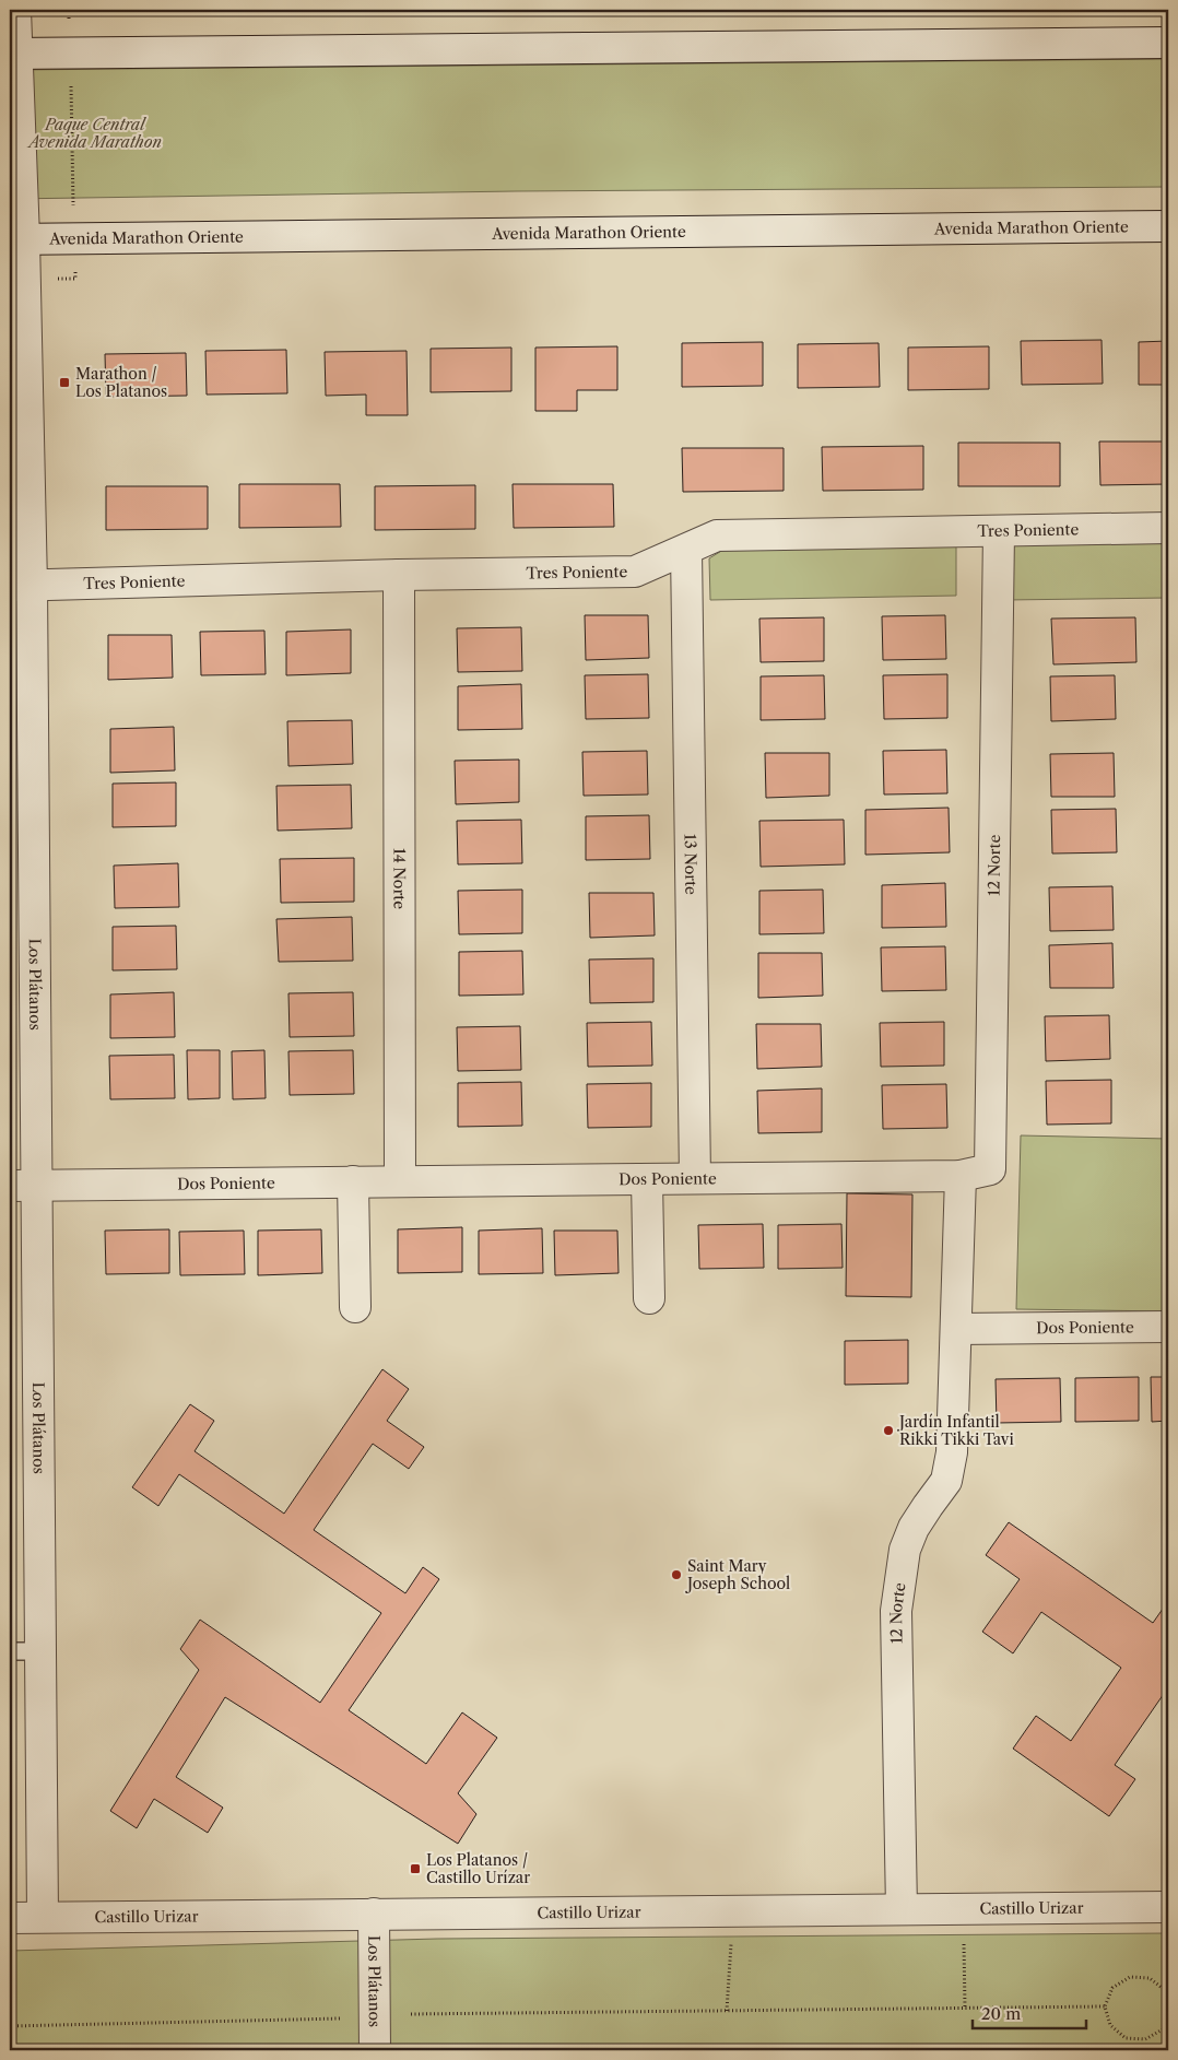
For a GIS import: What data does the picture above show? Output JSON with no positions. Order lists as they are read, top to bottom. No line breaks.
{"streets":{"street":["Avenida Marathon Oriente","Tres Poniente","13 Norte","12 Norte","14 Norte","Los Plátanos","Dos Poniente","Castillo Urizar"]},"crossings":[["Avenida Marathon Oriente","Los Plátanos"],["Tres Poniente","13 Norte"],["Tres Poniente","12 Norte"],["Tres Poniente","14 Norte"],["Tres Poniente","Los Plátanos"],["13 Norte","Dos Poniente"],["12 Norte","Dos Poniente"],["12 Norte","Castillo Urizar"],["14 Norte","Dos Poniente"],["Los Plátanos","Dos Poniente"],["Los Plátanos","Castillo Urizar"]],"parks":["Paque Central Avenida Marathon"],"places":{"transit":["Marathon / Los Platanos","Los Platanos / Castillo Urízar"],"other":["Jardín Infantil Rikki Tikki Tavi","Saint Mary Joseph School"]},"scale_bar":"20 m"}
